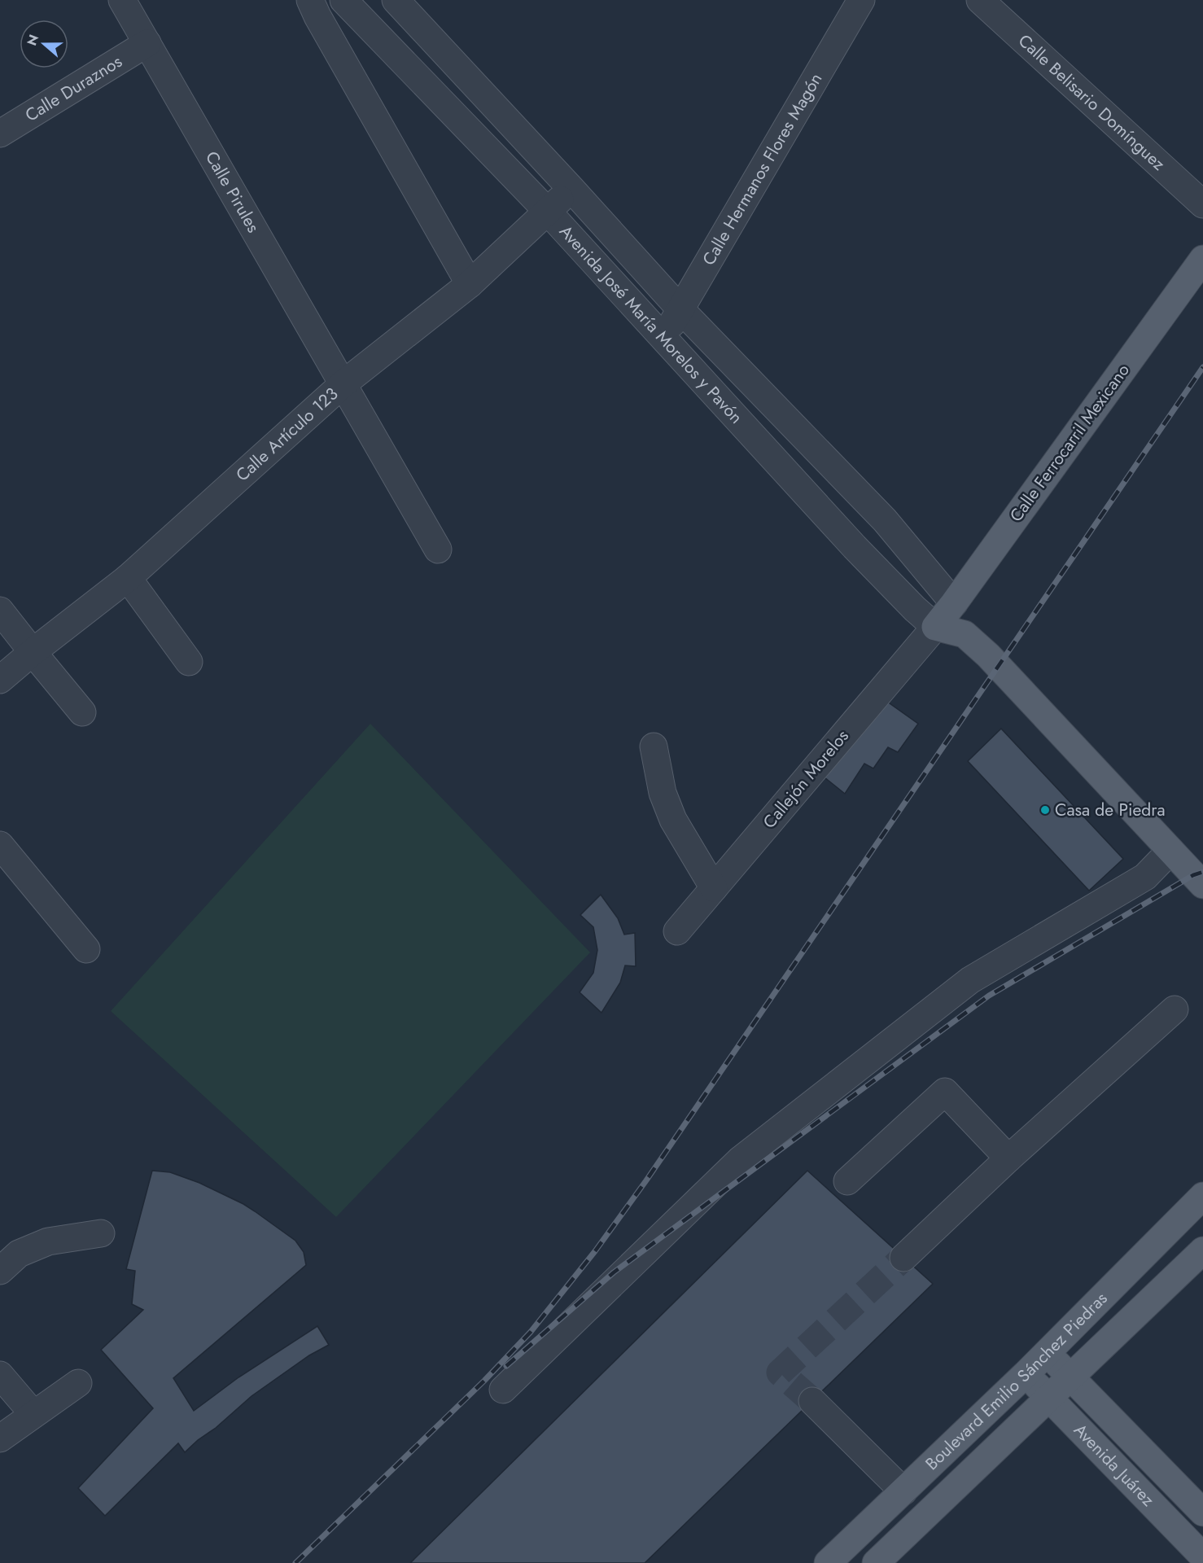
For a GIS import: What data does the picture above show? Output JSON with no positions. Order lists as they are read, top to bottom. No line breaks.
{"streets":{"main road":["Avenida José María Morelos y Pavón","Calle Ferrocarril Mexicano","Boulevard Emilio Sánchez Piedras","Avenida Juárez"],"street":["Calle Duraznos","Calle Belisario Domínguez","Calle Hermanos Flores Magón","Calle Pirules","Calle Artículo 123","Callejón Morelos"]},"crossings":[["Calle Duraznos","Calle Pirules"],["Calle Hermanos Flores Magón","Avenida José María Morelos y Pavón"],["Calle Pirules","Calle Artículo 123"],["Avenida José María Morelos y Pavón","Calle Artículo 123"],["Avenida José María Morelos y Pavón","Calle Ferrocarril Mexicano"],["Avenida José María Morelos y Pavón","Callejón Morelos"],["Calle Ferrocarril Mexicano","Callejón Morelos"],["Boulevard Emilio Sánchez Piedras","Avenida Juárez"]],"places":["Casa de Piedra"],"north":"left"}
